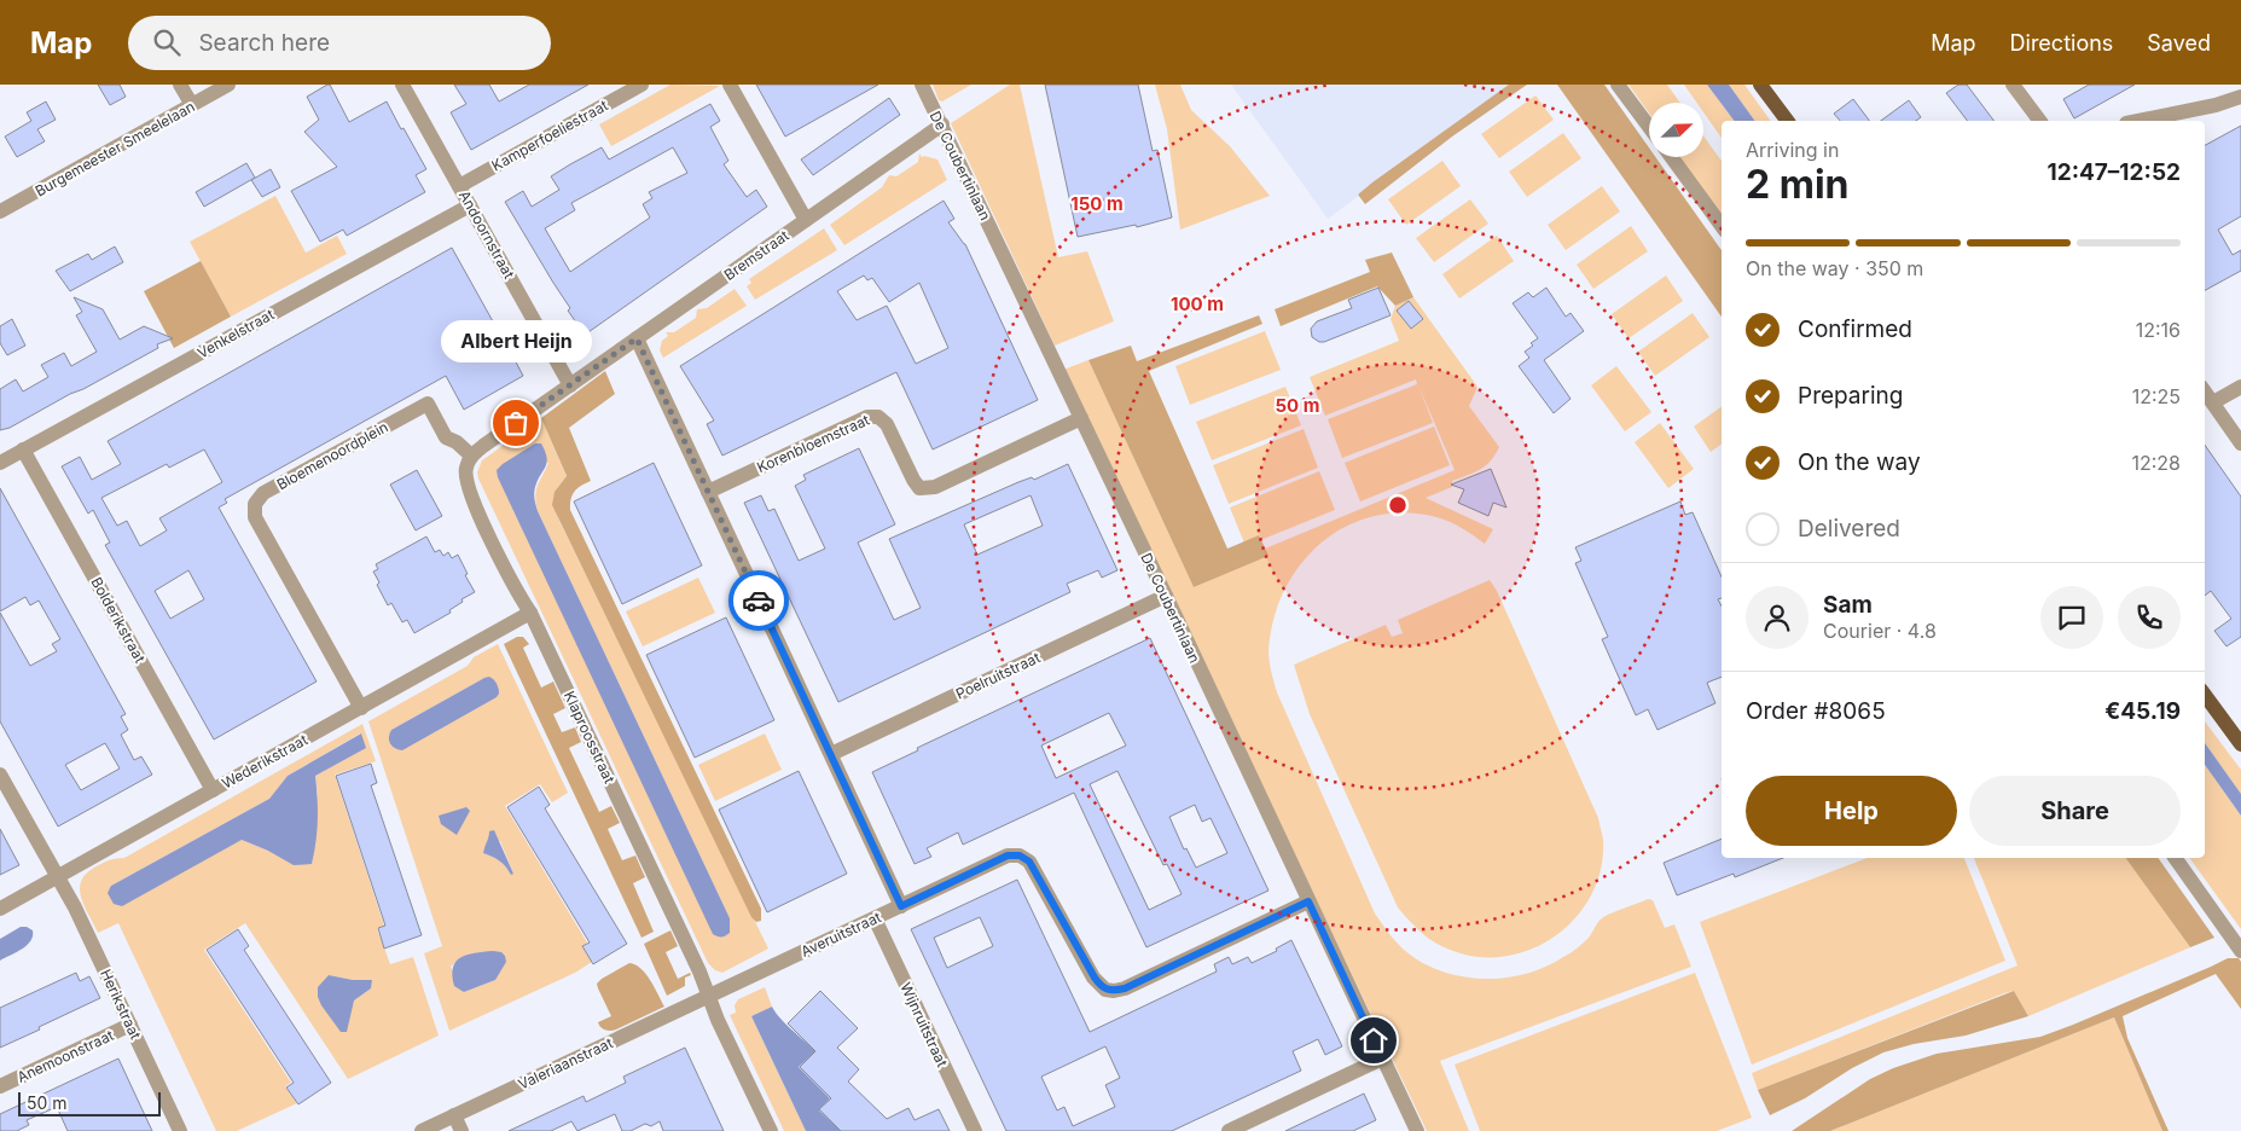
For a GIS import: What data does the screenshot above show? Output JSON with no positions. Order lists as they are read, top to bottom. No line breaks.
{"streets":{"street":["Kamperfoeliestraat","Burgemeester Smeelelaan","De Coubertinlaan","Andoornstraat","Bremstraat","Venkelstraat","Korenbloemstraat","Bloemenoordplein","Bolderikstraat","Poelruitstraat","Klaproosstraat","Wederikstraat","Averuitstraat","Herikstraat","Wijnruitstraat","Anemoonstraat","Valeriaanstraat"]},"crossings":[["Kamperfoeliestraat","Andoornstraat"],["De Coubertinlaan","Bremstraat"],["De Coubertinlaan","Korenbloemstraat"],["De Coubertinlaan","Poelruitstraat"],["De Coubertinlaan","Averuitstraat"],["Andoornstraat","Bremstraat"],["Andoornstraat","Venkelstraat"],["Venkelstraat","Bolderikstraat"],["Bloemenoordplein","Klaproosstraat"],["Bloemenoordplein","Wederikstraat"],["Bolderikstraat","Wederikstraat"],["Klaproosstraat","Wederikstraat"],["Klaproosstraat","Averuitstraat"],["Klaproosstraat","Valeriaanstraat"],["Wederikstraat","Herikstraat"],["Averuitstraat","Wijnruitstraat"],["Averuitstraat","Valeriaanstraat"],["Herikstraat","Anemoonstraat"]],"places":["Albert Heijn"],"scale_bar":"50 m","north":"top right","page":{"header":"Map","search":"Search here","nav":["Map","Directions","Saved"],"heading":["2 min","Arriving in","12:47–12:52"],"panel":["Sam","Courier · 4.8","Order #8065","€45.19"],"bar":"On the way · 350 m","list":[["Confirmed","12:16"],["Preparing","12:25"],["On the way","12:28"],"Delivered"],"bubble":"Albert Heijn","buttons":["Help","Share"],"scale":"50 m"},"rings":["150 m","100 m","50 m"]}
